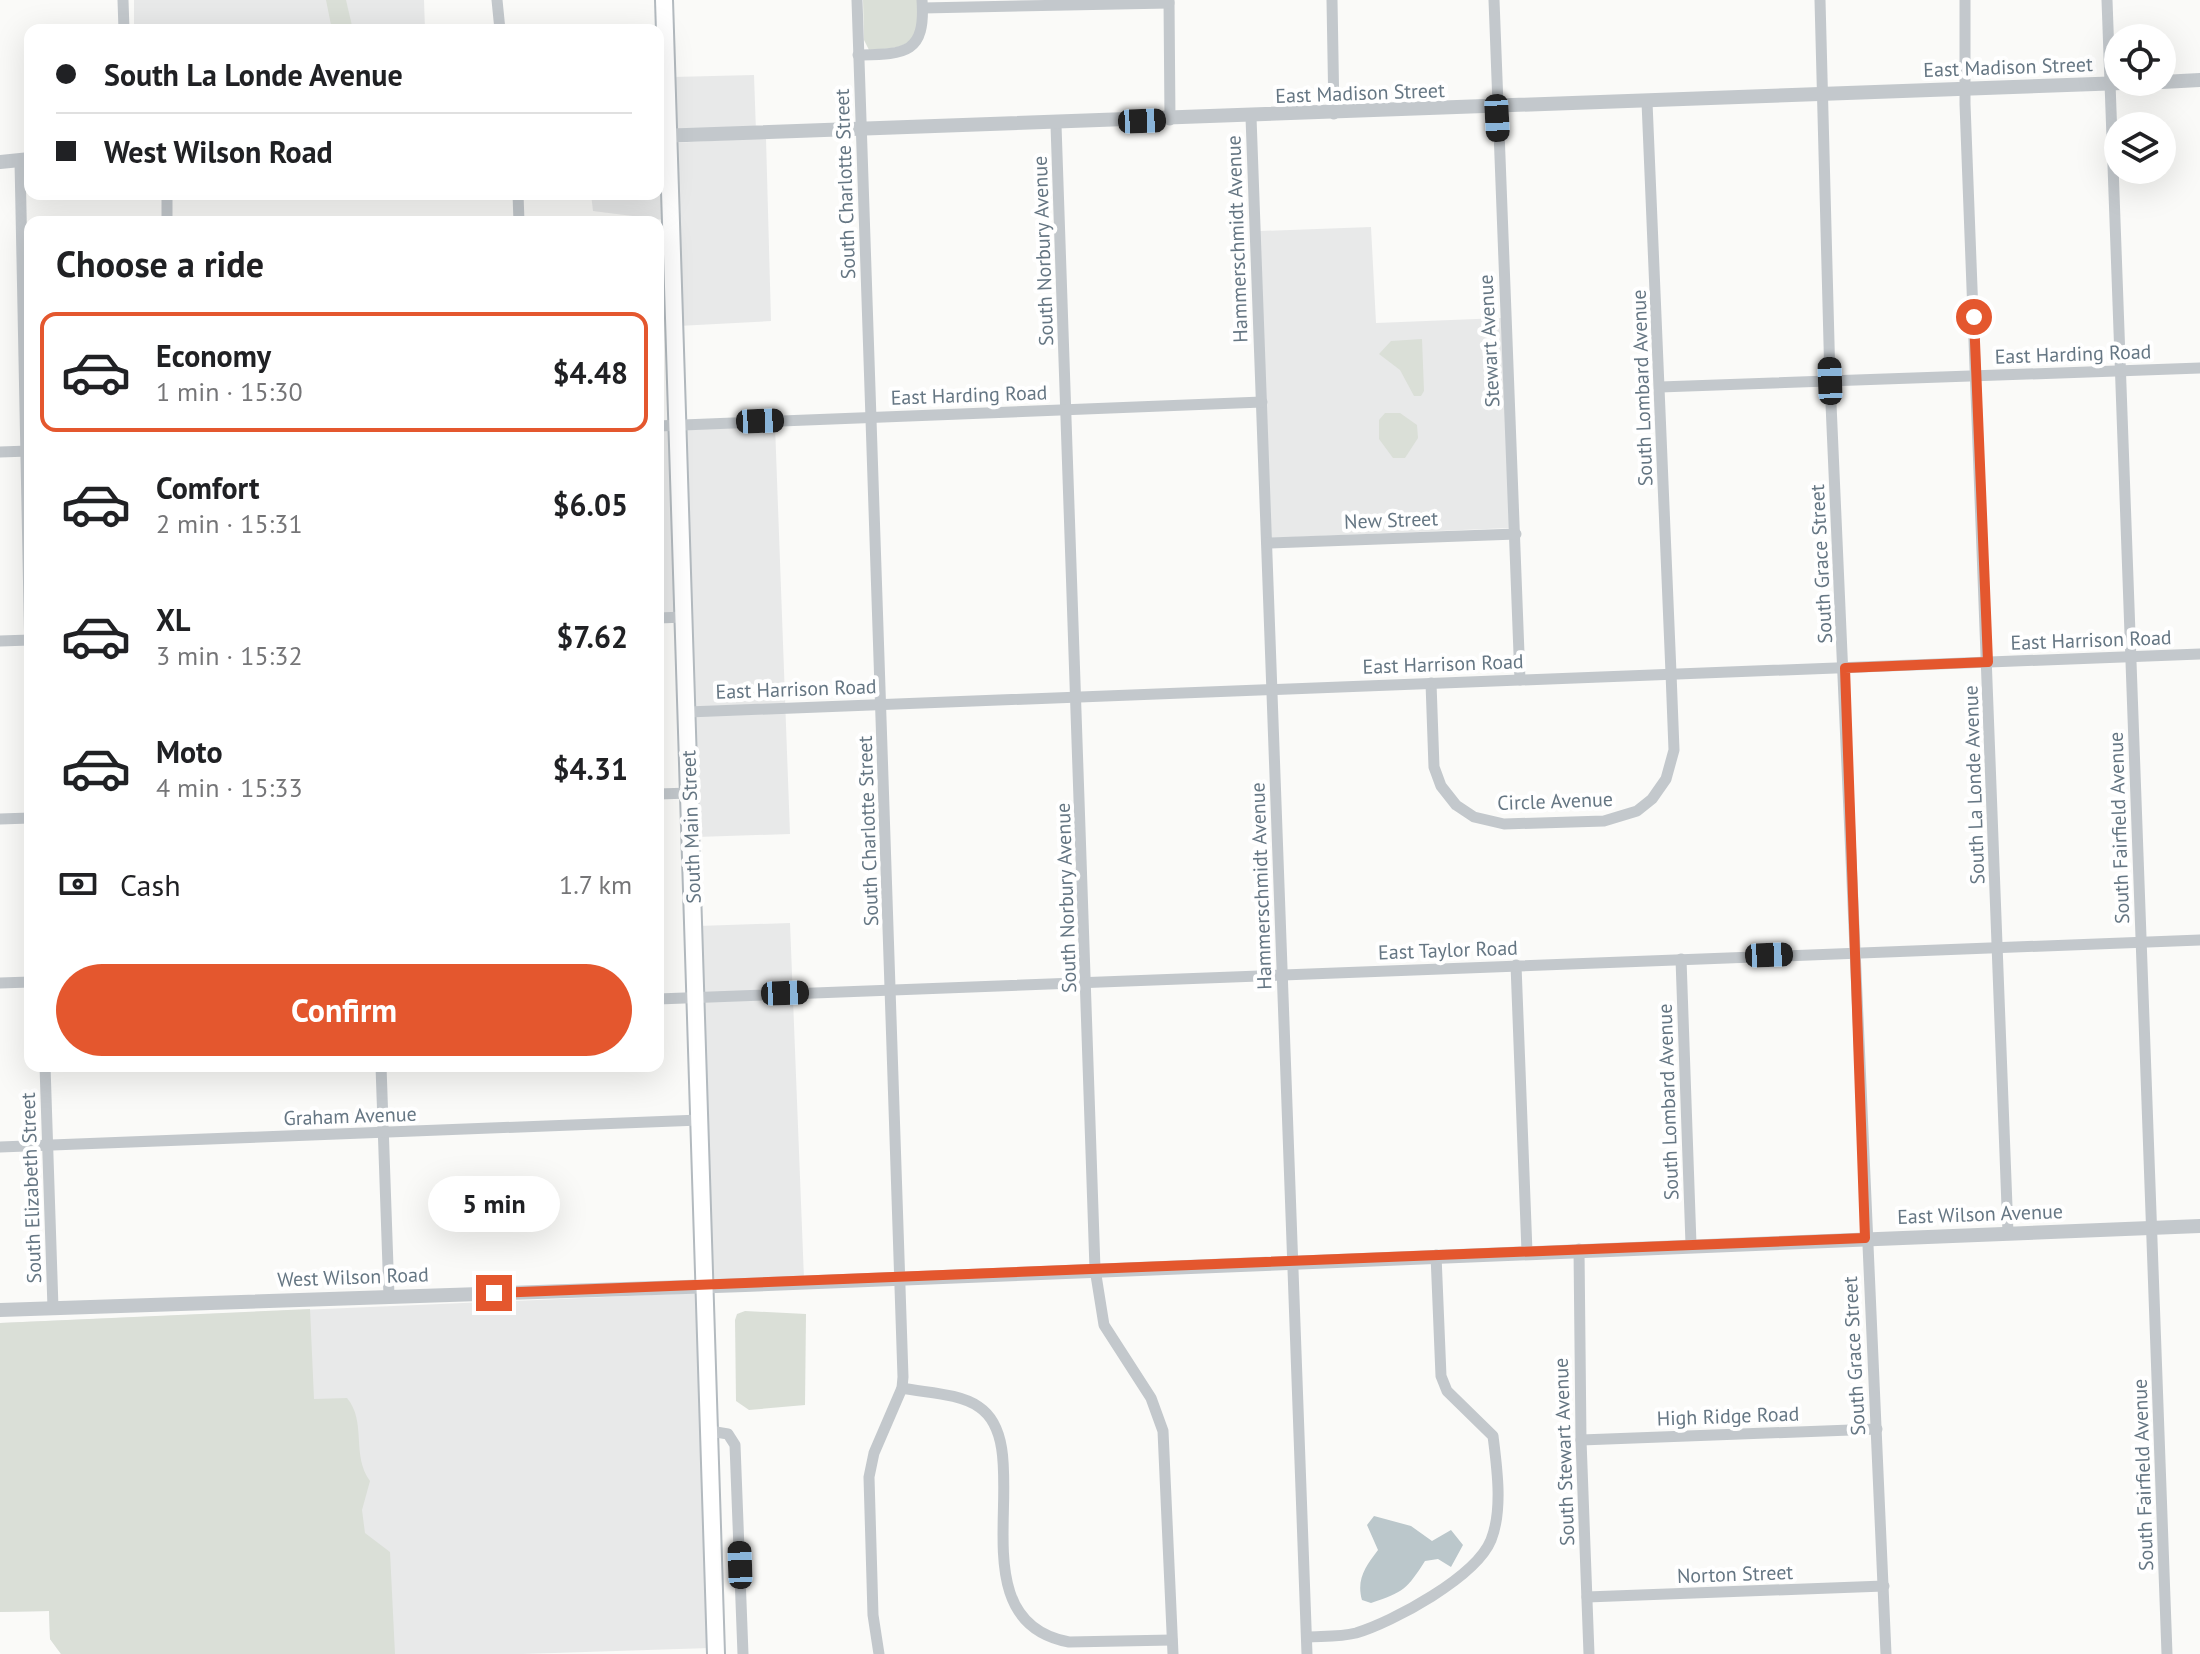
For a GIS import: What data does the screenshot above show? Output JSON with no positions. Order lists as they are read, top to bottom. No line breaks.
{"streets":{"main road":["South Main Street"],"street":["East Madison Street","South Charlotte Street","Hammerschmidt Avenue","South Norbury Avenue","Stewart Avenue","East Harding Road","South Lombard Avenue","New Street","South Grace Street","East Harrison Road","South La Londe Avenue","Circle Avenue","South Fairfield Avenue","East Taylor Road","Graham Avenue","South Elizabeth Street","East Wilson Avenue","West Wilson Road","High Ridge Road","South Stewart Avenue","Norton Street"]},"crossings":[["East Madison Street","South Charlotte Street"],["East Madison Street","Hammerschmidt Avenue"],["East Madison Street","South Norbury Avenue"],["East Madison Street","Stewart Avenue"],["East Madison Street","South Lombard Avenue"],["East Madison Street","South Grace Street"],["East Madison Street","South La Londe Avenue"],["South Charlotte Street","East Harding Road"],["South Charlotte Street","East Harrison Road"],["South Charlotte Street","East Taylor Road"],["South Charlotte Street","East Wilson Avenue"],["Hammerschmidt Avenue","East Harding Road"],["Hammerschmidt Avenue","New Street"],["Hammerschmidt Avenue","East Harrison Road"],["Hammerschmidt Avenue","East Taylor Road"],["Hammerschmidt Avenue","East Wilson Avenue"],["South Norbury Avenue","East Harding Road"],["South Norbury Avenue","East Harrison Road"],["South Norbury Avenue","East Taylor Road"],["South Norbury Avenue","East Wilson Avenue"],["Stewart Avenue","New Street"],["Stewart Avenue","East Harrison Road"],["East Harding Road","South Lombard Avenue"],["East Harding Road","South Grace Street"],["East Harding Road","South La Londe Avenue"],["East Harding Road","South Main Street"],["East Harding Road","South Fairfield Avenue"],["South Lombard Avenue","East Harrison Road"],["South Lombard Avenue","Circle Avenue"],["South Lombard Avenue","East Taylor Road"],["South Lombard Avenue","East Wilson Avenue"],["South Grace Street","East Harrison Road"],["South Grace Street","East Taylor Road"],["South Grace Street","East Wilson Avenue"],["South Grace Street","High Ridge Road"],["South Grace Street","Norton Street"],["East Harrison Road","South La Londe Avenue"],["East Harrison Road","Circle Avenue"],["East Harrison Road","South Main Street"],["East Harrison Road","South Fairfield Avenue"],["South La Londe Avenue","East Taylor Road"],["South La Londe Avenue","East Wilson Avenue"],["South Main Street","East Taylor Road"],["South Main Street","Graham Avenue"],["South Main Street","East Wilson Avenue"],["South Main Street","West Wilson Road"],["South Fairfield Avenue","East Taylor Road"],["South Fairfield Avenue","East Wilson Avenue"],["Graham Avenue","South Elizabeth Street"],["South Elizabeth Street","West Wilson Road"],["East Wilson Avenue","West Wilson Road"],["East Wilson Avenue","South Stewart Avenue"],["High Ridge Road","South Stewart Avenue"],["South Stewart Avenue","Norton Street"]],"page":{"banner":["South La Londe Avenue","West Wilson Road"],"heading":"Choose a ride","list":[{"name":"Economy","note":"1 min · 15:30","value":"$4.48"},{"name":"Comfort","note":"2 min · 15:31","value":"$6.05"},{"name":"XL","note":"3 min · 15:32","value":"$7.62"},{"name":"Moto","note":"4 min · 15:33","value":"$4.31"}],"pay":["Cash","1.7 km"],"buttons":"Confirm","bubble":"5 min"}}
